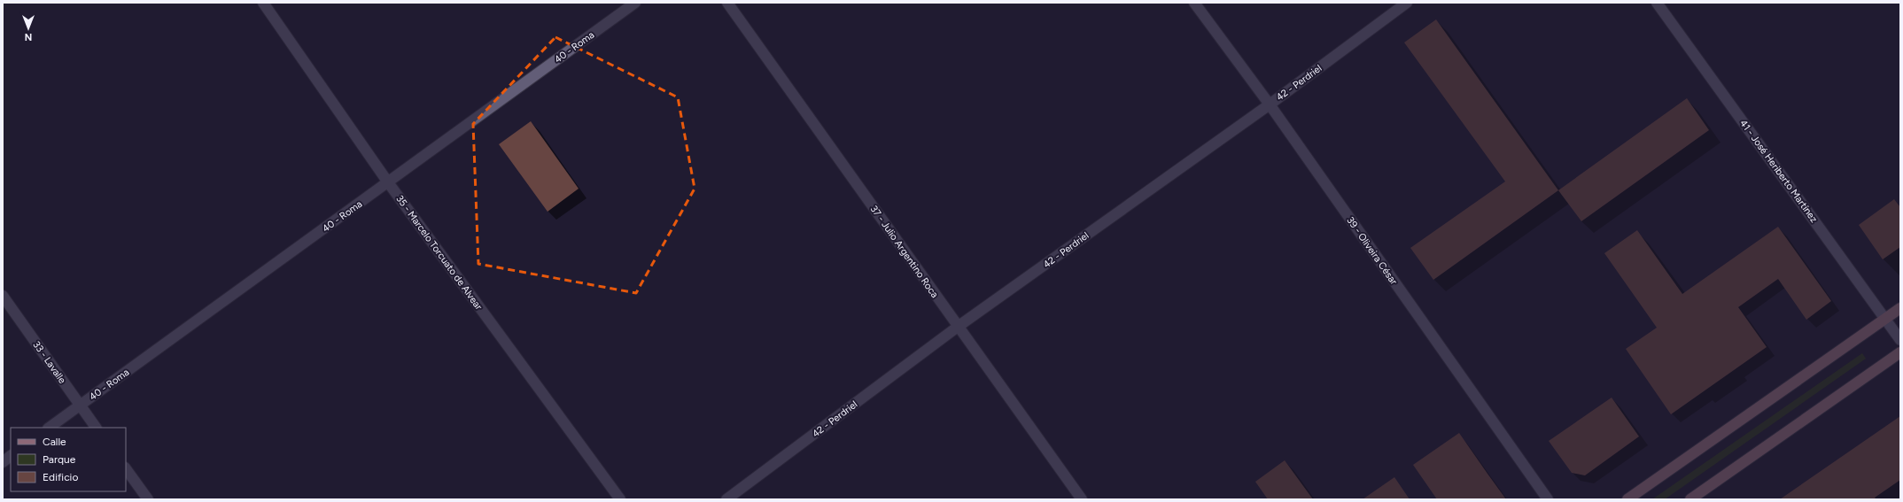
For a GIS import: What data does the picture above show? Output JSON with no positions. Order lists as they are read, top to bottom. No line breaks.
{"streets":{"street":["40 - Roma","42 - Perdriel","41 - José Heriberto Martínez","39 - Oliveira César","37 - Julio Argentino Roca","35 - Marcelo Torcuato de Alvear","33 - Lavalle"]},"crossings":[["40 - Roma","35 - Marcelo Torcuato de Alvear"],["40 - Roma","33 - Lavalle"],["42 - Perdriel","39 - Oliveira César"],["42 - Perdriel","37 - Julio Argentino Roca"]],"legend":["Calle","Parque","Edificio"],"north":"bottom"}
